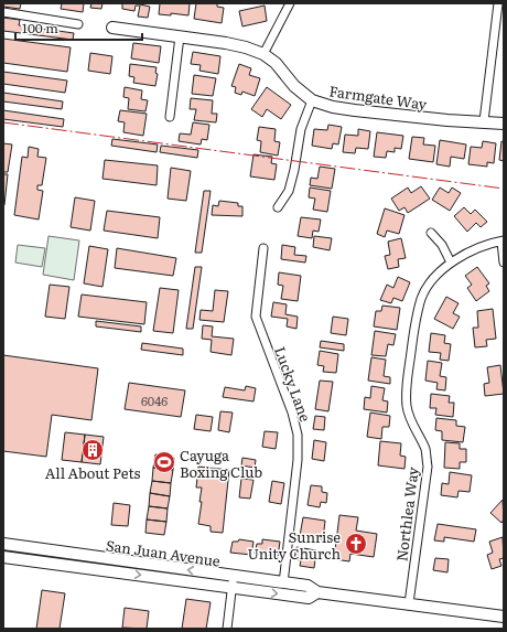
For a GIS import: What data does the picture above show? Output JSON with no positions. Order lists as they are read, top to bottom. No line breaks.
{"streets":{"main road":["Farmgate Way","San Juan Avenue"],"street":["Lucky Lane","Northlea Way"]},"crossings":[["Lucky Lane","San Juan Avenue"],["Northlea Way","San Juan Avenue"]],"places":{"building":["All About Pets"],"sports":["Cayuga Boxing Club"],"church":["Sunrise Unity Church"]},"house_numbers":["6046"],"scale_bar":"100 m"}
